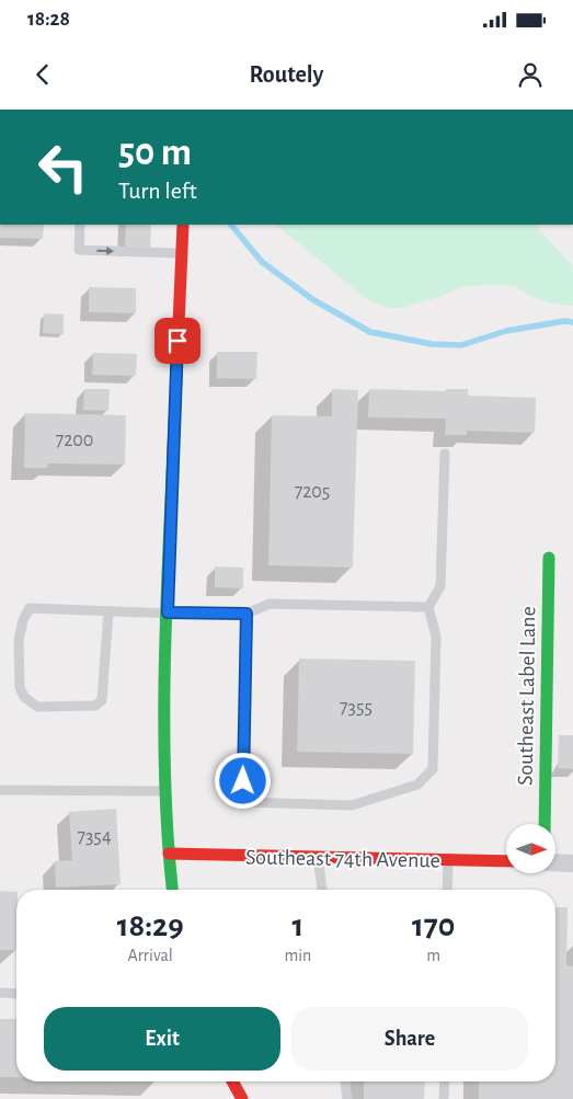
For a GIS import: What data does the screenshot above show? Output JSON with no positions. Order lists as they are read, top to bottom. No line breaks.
{"streets":{"main road":["Southeast Label Lane","Southeast 74th Avenue"]},"house_numbers":["7200","7205","7355","7354"],"north":"right","page":{"status":"18:28","header":"Routely","turn":["50 m","Turn left"],"eta":["18:29","Arrival","1","min","170","m"],"buttons":["Exit","Share"]}}
